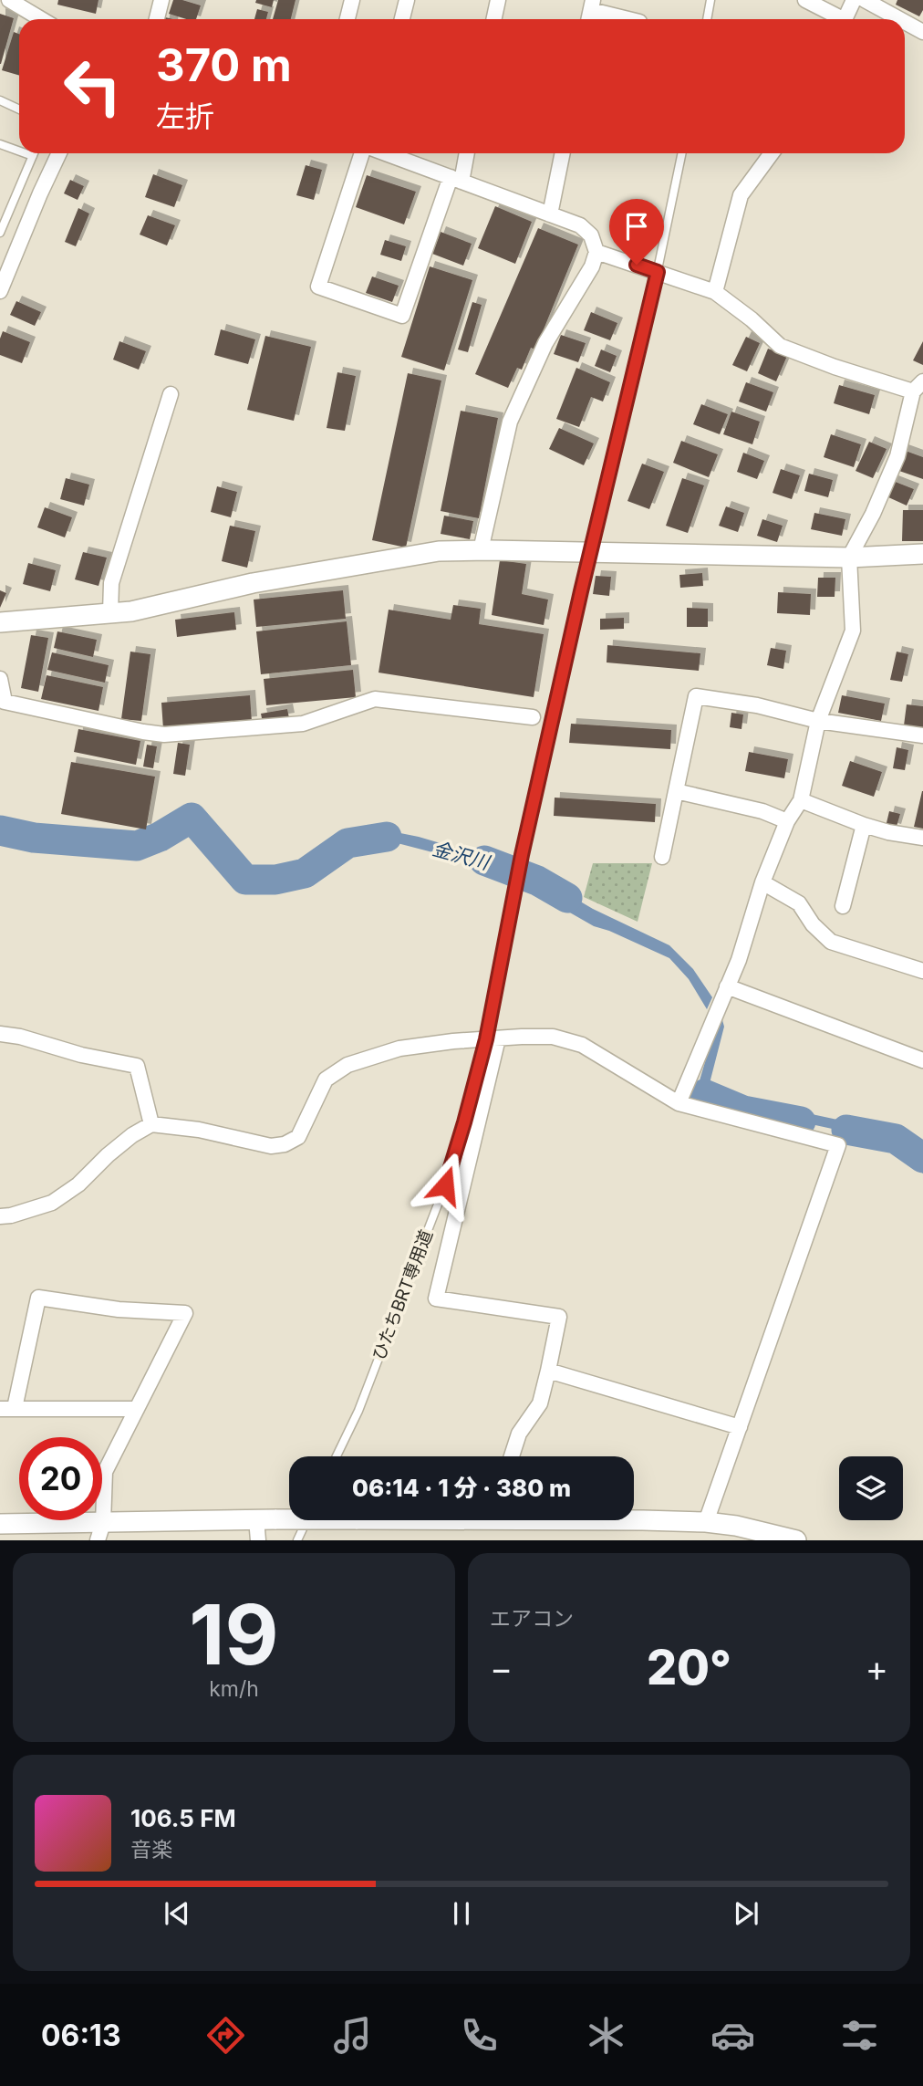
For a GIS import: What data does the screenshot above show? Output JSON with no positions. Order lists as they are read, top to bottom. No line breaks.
{"streets":{"lane":["ひたちBRT専用道"]},"water":["金沢川"],"page":{"turn":["370 m","左折"],"limit":"20","trip":"06:14 · 1 分 · 380 m","tile":[["19","km/h"],"エアコン"],"heat":["−","20°","+"],"song":["106.5 FM","音楽"],"tabs":"06:13"}}
